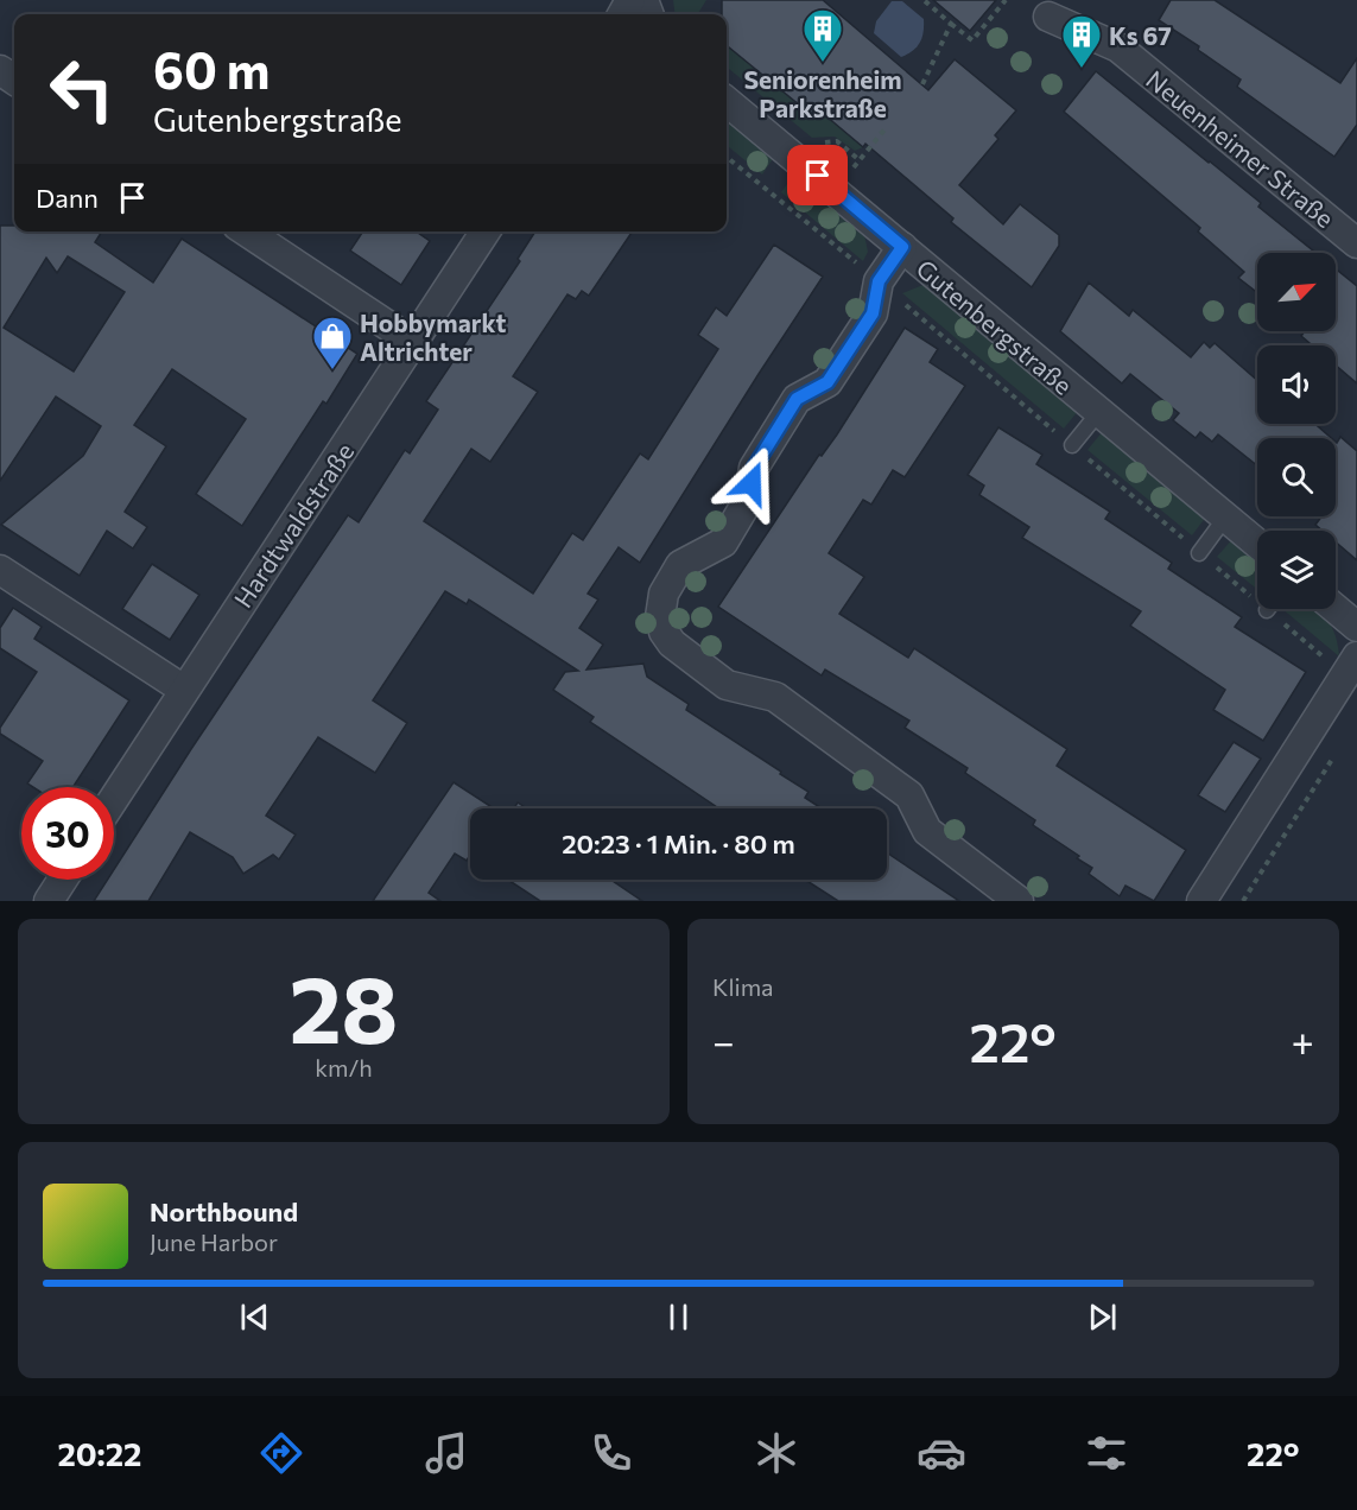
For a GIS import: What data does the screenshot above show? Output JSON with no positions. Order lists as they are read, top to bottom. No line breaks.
{"streets":{"street":["Neuenheimer Straße","Gutenbergstraße","Hardtwaldstraße"]},"places":{"building":["Seniorenheim Parkstraße","Ks 67"],"shop":["Hobbymarkt Altrichter"]},"north":"top right","page":{"turn":["60 m","Gutenbergstraße"],"then":"Dann","limit":"30","trip":"20:23 · 1 Min. · 80 m","tile":[["28","km/h"],"Klima"],"heat":["−","22°","+"],"song":["Northbound","June Harbor"],"tabs":["20:22","22°"]}}
